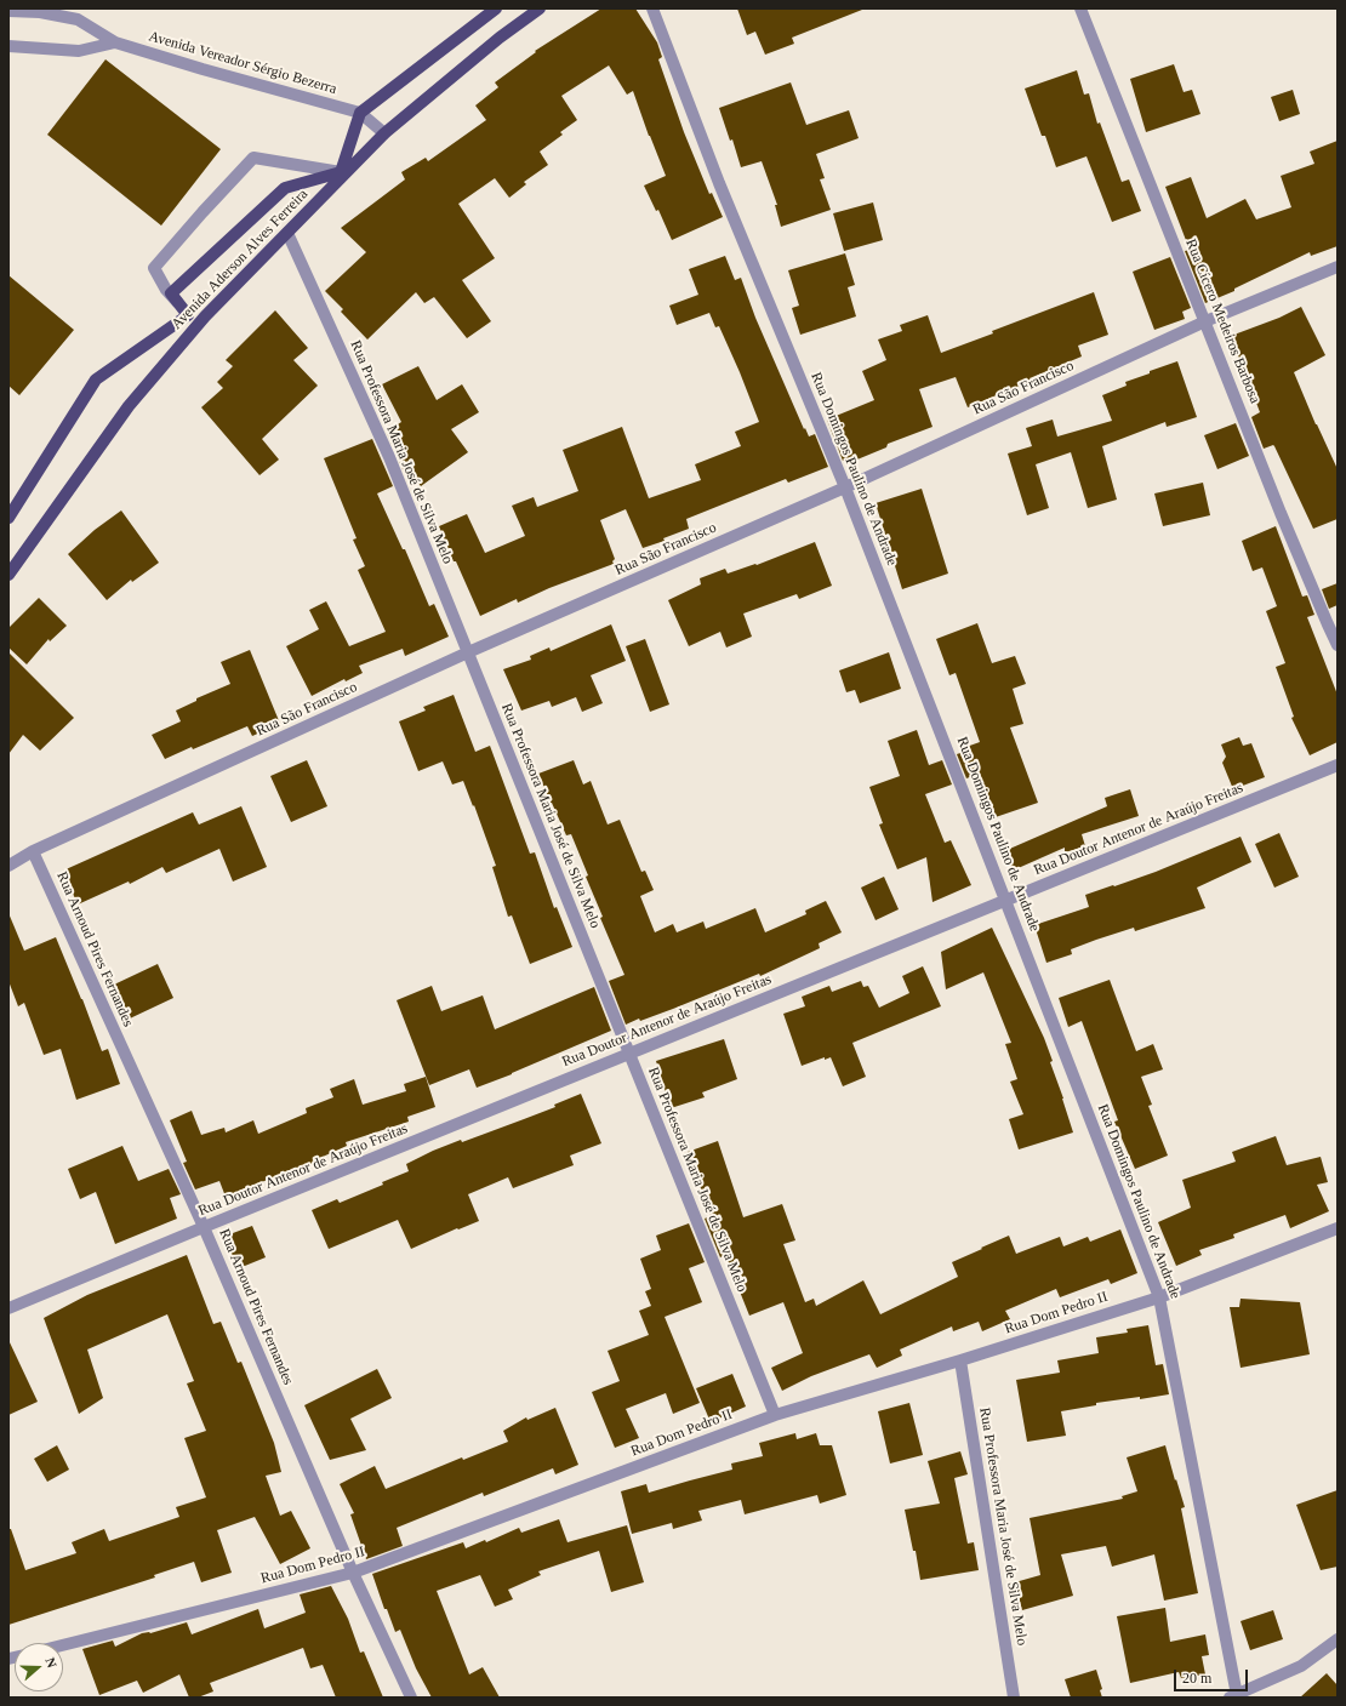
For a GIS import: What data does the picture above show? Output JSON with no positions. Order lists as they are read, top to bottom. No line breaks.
{"streets":{"main road":["Avenida Aderson Alves Ferreira"],"street":["Avenida Vereador Sérgio Bezerra","Rua Cícero Medeiros Barbosa","Rua São Francisco","Rua Professora Maria José de Silva Melo","Rua Domingos Paulino de Andrade","Rua Doutor Antenor de Araújo Freitas","Rua Arnoud Pires Fernandes","Rua Dom Pedro II"]},"crossings":[["Avenida Aderson Alves Ferreira","Rua Professora Maria José de Silva Melo"],["Rua Cícero Medeiros Barbosa","Rua São Francisco"],["Rua São Francisco","Rua Professora Maria José de Silva Melo"],["Rua São Francisco","Rua Domingos Paulino de Andrade"],["Rua São Francisco","Rua Arnoud Pires Fernandes"],["Rua Professora Maria José de Silva Melo","Rua Doutor Antenor de Araújo Freitas"],["Rua Professora Maria José de Silva Melo","Rua Dom Pedro II"],["Rua Domingos Paulino de Andrade","Rua Doutor Antenor de Araújo Freitas"],["Rua Domingos Paulino de Andrade","Rua Dom Pedro II"],["Rua Doutor Antenor de Araújo Freitas","Rua Arnoud Pires Fernandes"],["Rua Arnoud Pires Fernandes","Rua Dom Pedro II"]],"scale_bar":"20 m","north":"right"}
